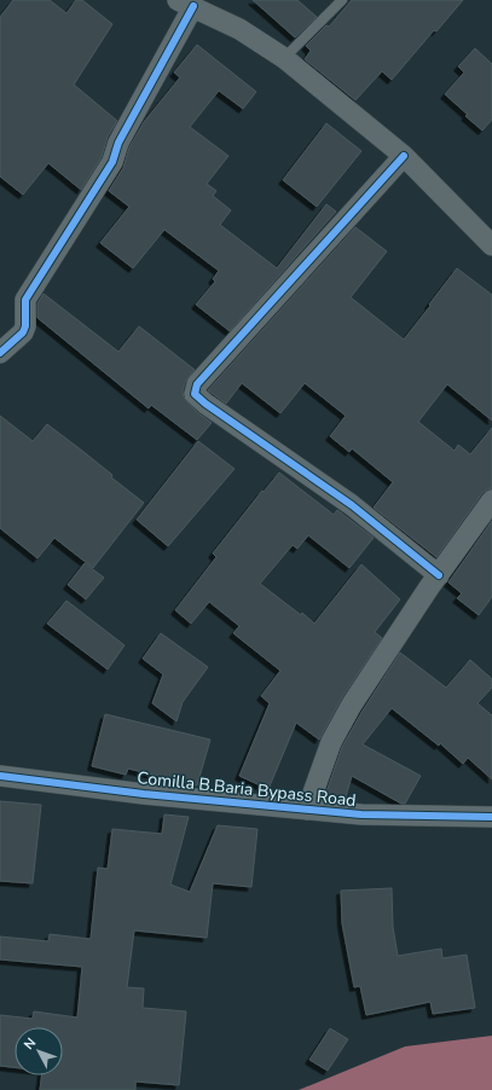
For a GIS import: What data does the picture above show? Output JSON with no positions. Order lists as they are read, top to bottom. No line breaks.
{"streets":{"street":["Comilla B.Baria Bypass Road"]},"north":"top left"}
